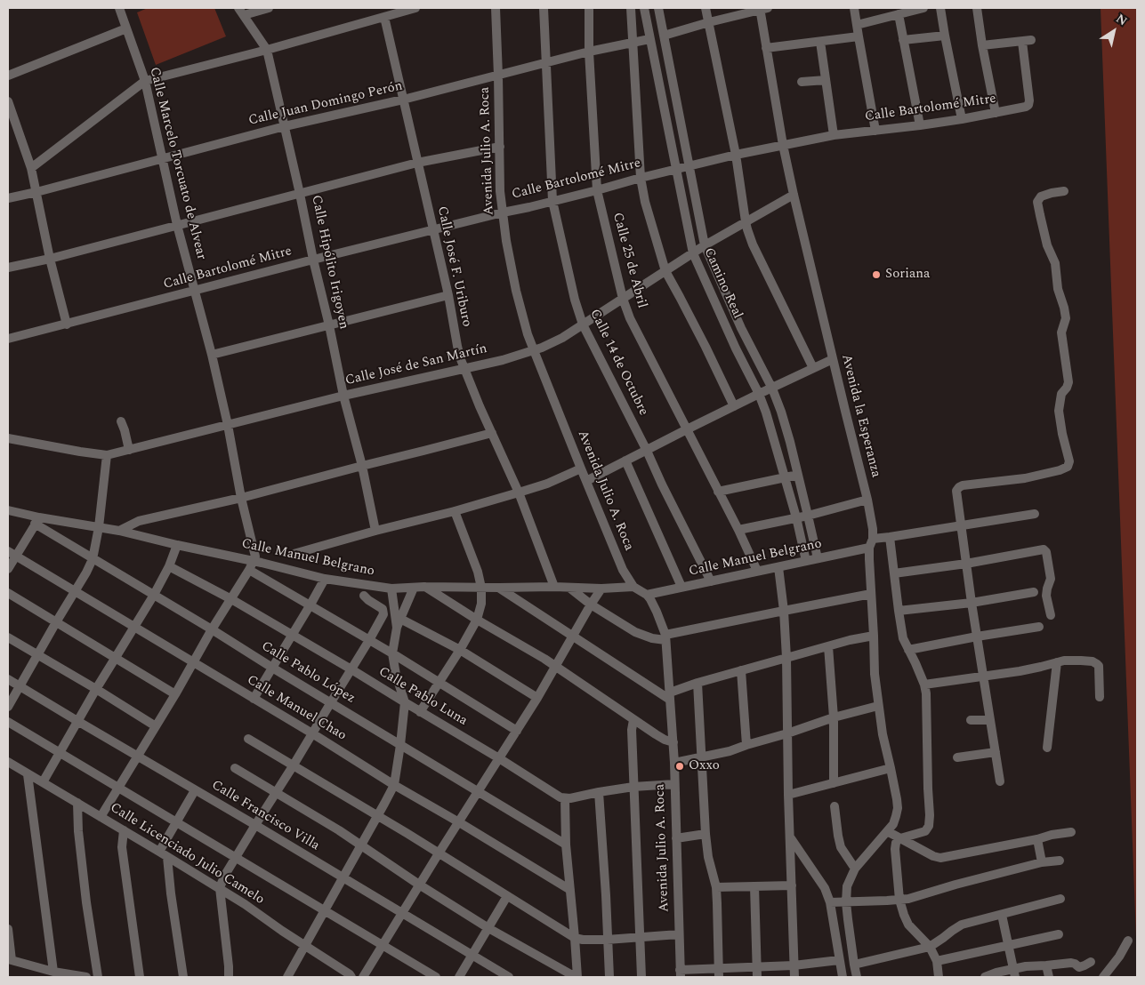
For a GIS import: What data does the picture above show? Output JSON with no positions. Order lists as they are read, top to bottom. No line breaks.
{"streets":{"street":["Calle Juan Domingo Perón","Calle Bartolomé Mitre","Avenida Julio A. Roca","Calle Marcelo Torcuato de Alvear","Calle 25 de Abril","Calle Hipólito Irigoyen","Calle José F. Uriburo","Camino Real","Calle 14 de Octubre","Calle José de San Martín","Avenida la Esperanza","Calle Manuel Belgrano","Calle Pablo López","Calle Pablo Luna","Calle Manuel Chao","Calle Francisco Villa","Calle Licenciado Julio Camelo"]},"crossings":[["Calle Juan Domingo Perón","Avenida Julio A. Roca"],["Calle Juan Domingo Perón","Calle Marcelo Torcuato de Alvear"],["Calle Juan Domingo Perón","Calle 25 de Abril"],["Calle Juan Domingo Perón","Calle Hipólito Irigoyen"],["Calle Juan Domingo Perón","Calle José F. Uriburo"],["Calle Juan Domingo Perón","Camino Real"],["Calle Juan Domingo Perón","Calle 14 de Octubre"],["Calle Bartolomé Mitre","Avenida Julio A. Roca"],["Calle Bartolomé Mitre","Calle Marcelo Torcuato de Alvear"],["Calle Bartolomé Mitre","Calle 25 de Abril"],["Calle Bartolomé Mitre","Calle Hipólito Irigoyen"],["Calle Bartolomé Mitre","Calle José F. Uriburo"],["Calle Bartolomé Mitre","Camino Real"],["Calle Bartolomé Mitre","Calle 14 de Octubre"],["Calle Bartolomé Mitre","Avenida la Esperanza"],["Avenida Julio A. Roca","Calle José de San Martín"],["Avenida Julio A. Roca","Calle Manuel Belgrano"],["Calle Marcelo Torcuato de Alvear","Calle José de San Martín"],["Calle Marcelo Torcuato de Alvear","Calle Manuel Belgrano"],["Calle 25 de Abril","Calle José de San Martín"],["Calle 25 de Abril","Calle Manuel Belgrano"],["Calle Hipólito Irigoyen","Calle José de San Martín"],["Calle José F. Uriburo","Calle José de San Martín"],["Calle José F. Uriburo","Calle Manuel Belgrano"],["Camino Real","Calle José de San Martín"],["Camino Real","Calle Manuel Belgrano"],["Calle 14 de Octubre","Calle José de San Martín"],["Calle 14 de Octubre","Calle Manuel Belgrano"],["Calle José de San Martín","Avenida la Esperanza"],["Avenida la Esperanza","Calle Manuel Belgrano"],["Calle Manuel Belgrano","Calle Pablo López"]],"places":["Soriana","Oxxo"],"north":"top right"}
